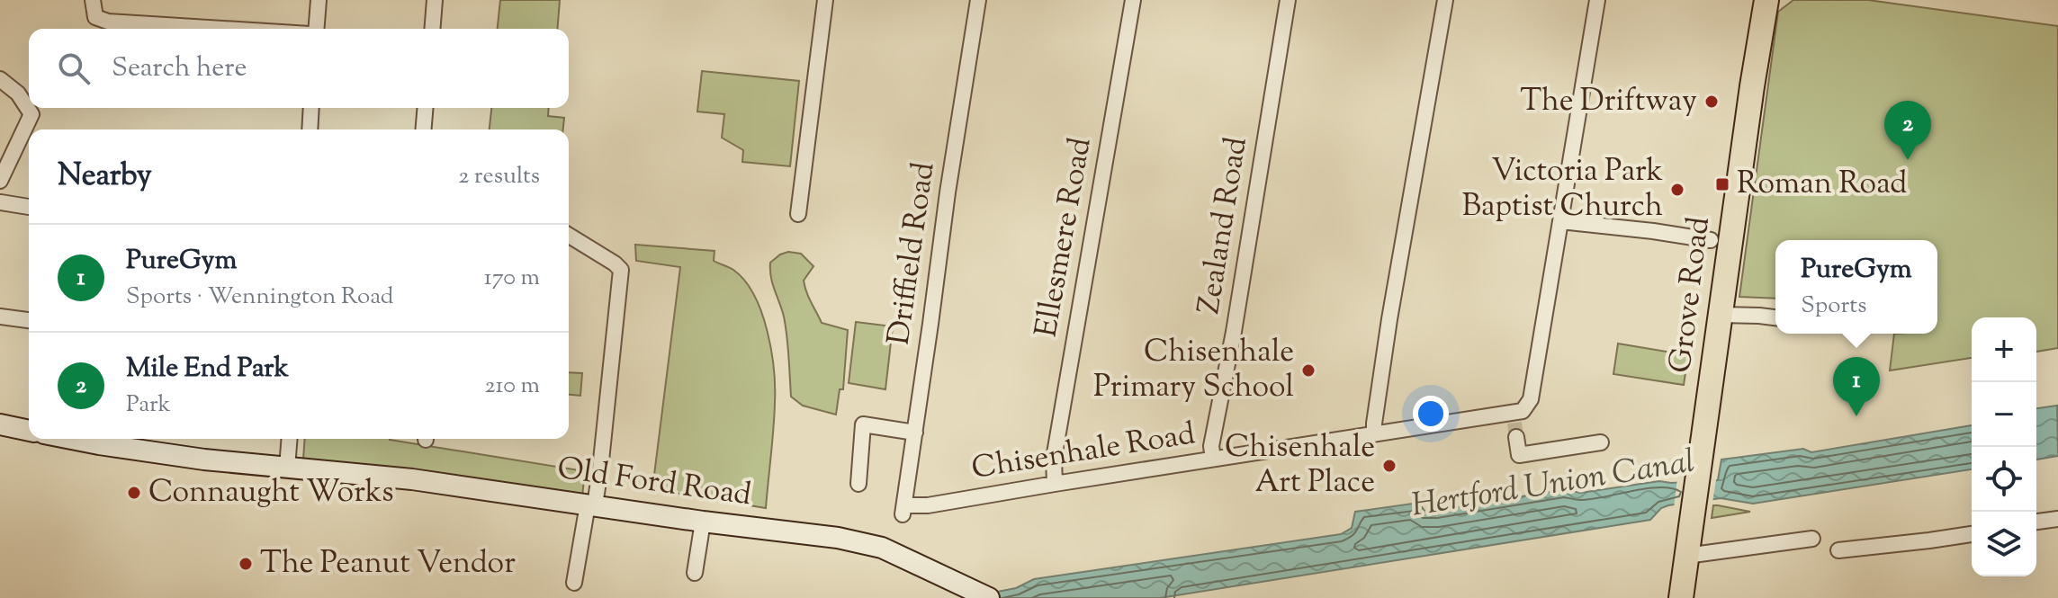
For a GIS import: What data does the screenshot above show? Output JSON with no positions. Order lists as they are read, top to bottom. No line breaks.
{"streets":{"main road":["Grove Road","Old Ford Road"],"street":["Zealand Road","Ellesmere Road","Driffield Road","Chisenhale Road"]},"crossings":[["Zealand Road","Chisenhale Road"],["Ellesmere Road","Chisenhale Road"],["Driffield Road","Chisenhale Road"]],"water":["Hertford Union Canal"],"places":{"other":["The Driftway","Victoria Park Baptist Church","Chisenhale Primary School","Chisenhale Art Place","Connaught Works","The Peanut Vendor"],"transit":["Roman Road"]},"page":{"search":"Search here","pins":["2","1"],"heading":["Nearby","2 results"],"list":[{"mark":"1","name":"PureGym","note":"Sports · Wennington Road","value":"170 m"},{"mark":"2","name":"Mile End Park","note":"Park","value":"210 m"}],"popup":["PureGym","Sports"],"map_buttons":["+","−"]}}
